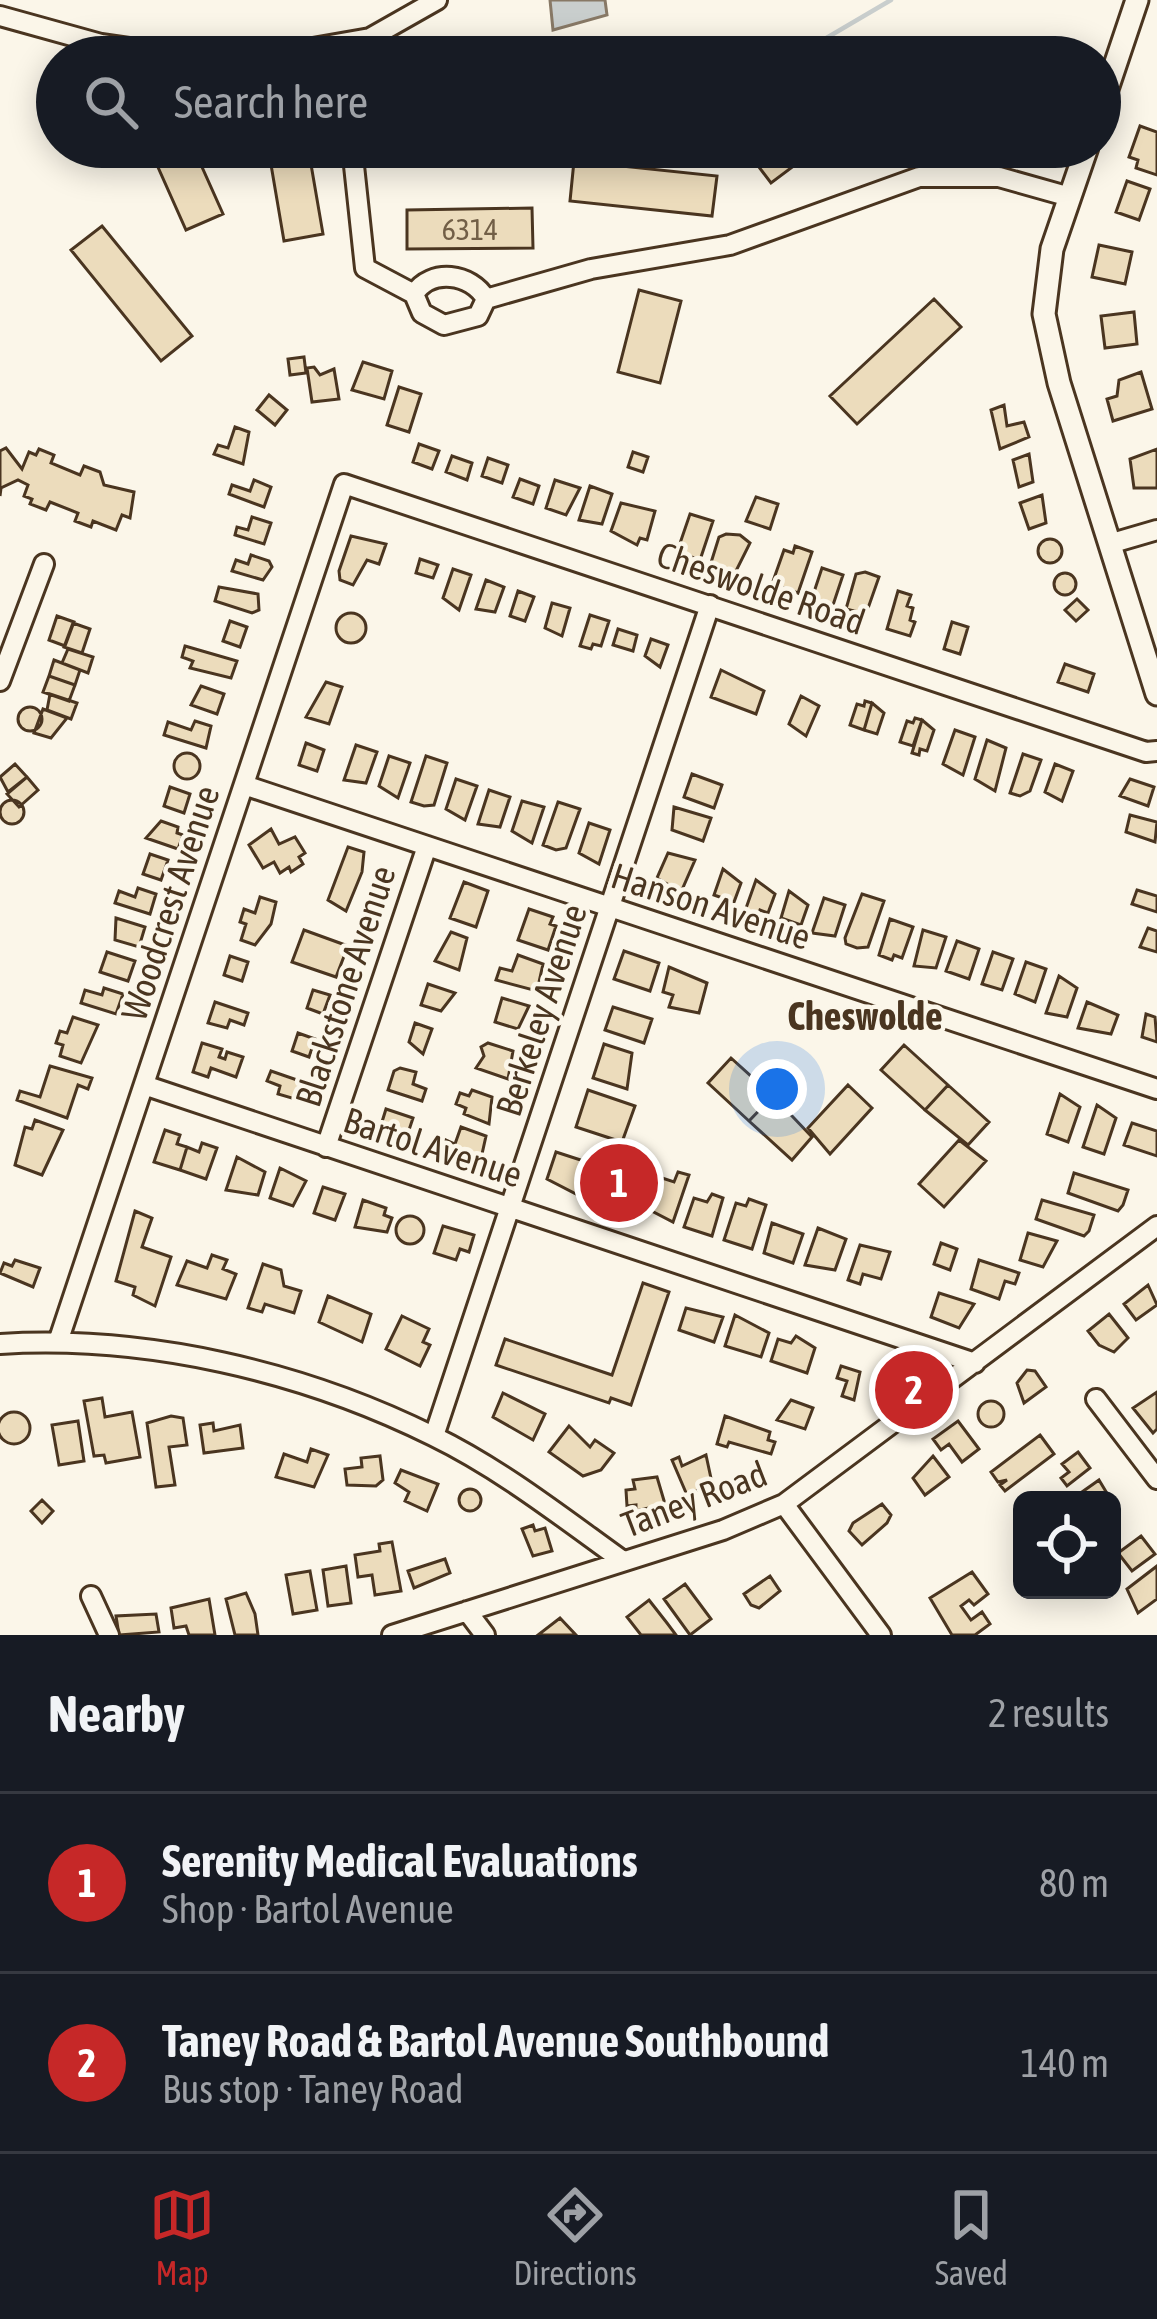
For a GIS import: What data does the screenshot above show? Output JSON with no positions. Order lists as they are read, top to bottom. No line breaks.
{"streets":{"street":["Cheswolde Road","Woodcrest Avenue","Hanson Avenue","Blackstone Avenue","Berkeley Avenue","Bartol Avenue","Taney Road"]},"crossings":[["Cheswolde Road","Woodcrest Avenue"],["Cheswolde Road","Berkeley Avenue"],["Woodcrest Avenue","Hanson Avenue"],["Woodcrest Avenue","Bartol Avenue"],["Hanson Avenue","Blackstone Avenue"],["Hanson Avenue","Berkeley Avenue"],["Blackstone Avenue","Bartol Avenue"],["Berkeley Avenue","Bartol Avenue"],["Bartol Avenue","Taney Road"]],"districts":["Cheswolde"],"house_numbers":["6314"],"page":{"search":"Search here","pins":["1","2"],"heading":["Nearby","2 results"],"list":[{"mark":"1","name":"Serenity Medical Evaluations","note":"Shop · Bartol Avenue","value":"80 m"},{"mark":"2","name":"Taney Road & Bartol Avenue Southbound","note":"Bus stop · Taney Road","value":"140 m"}],"nav":["Map","Directions","Saved"]}}
